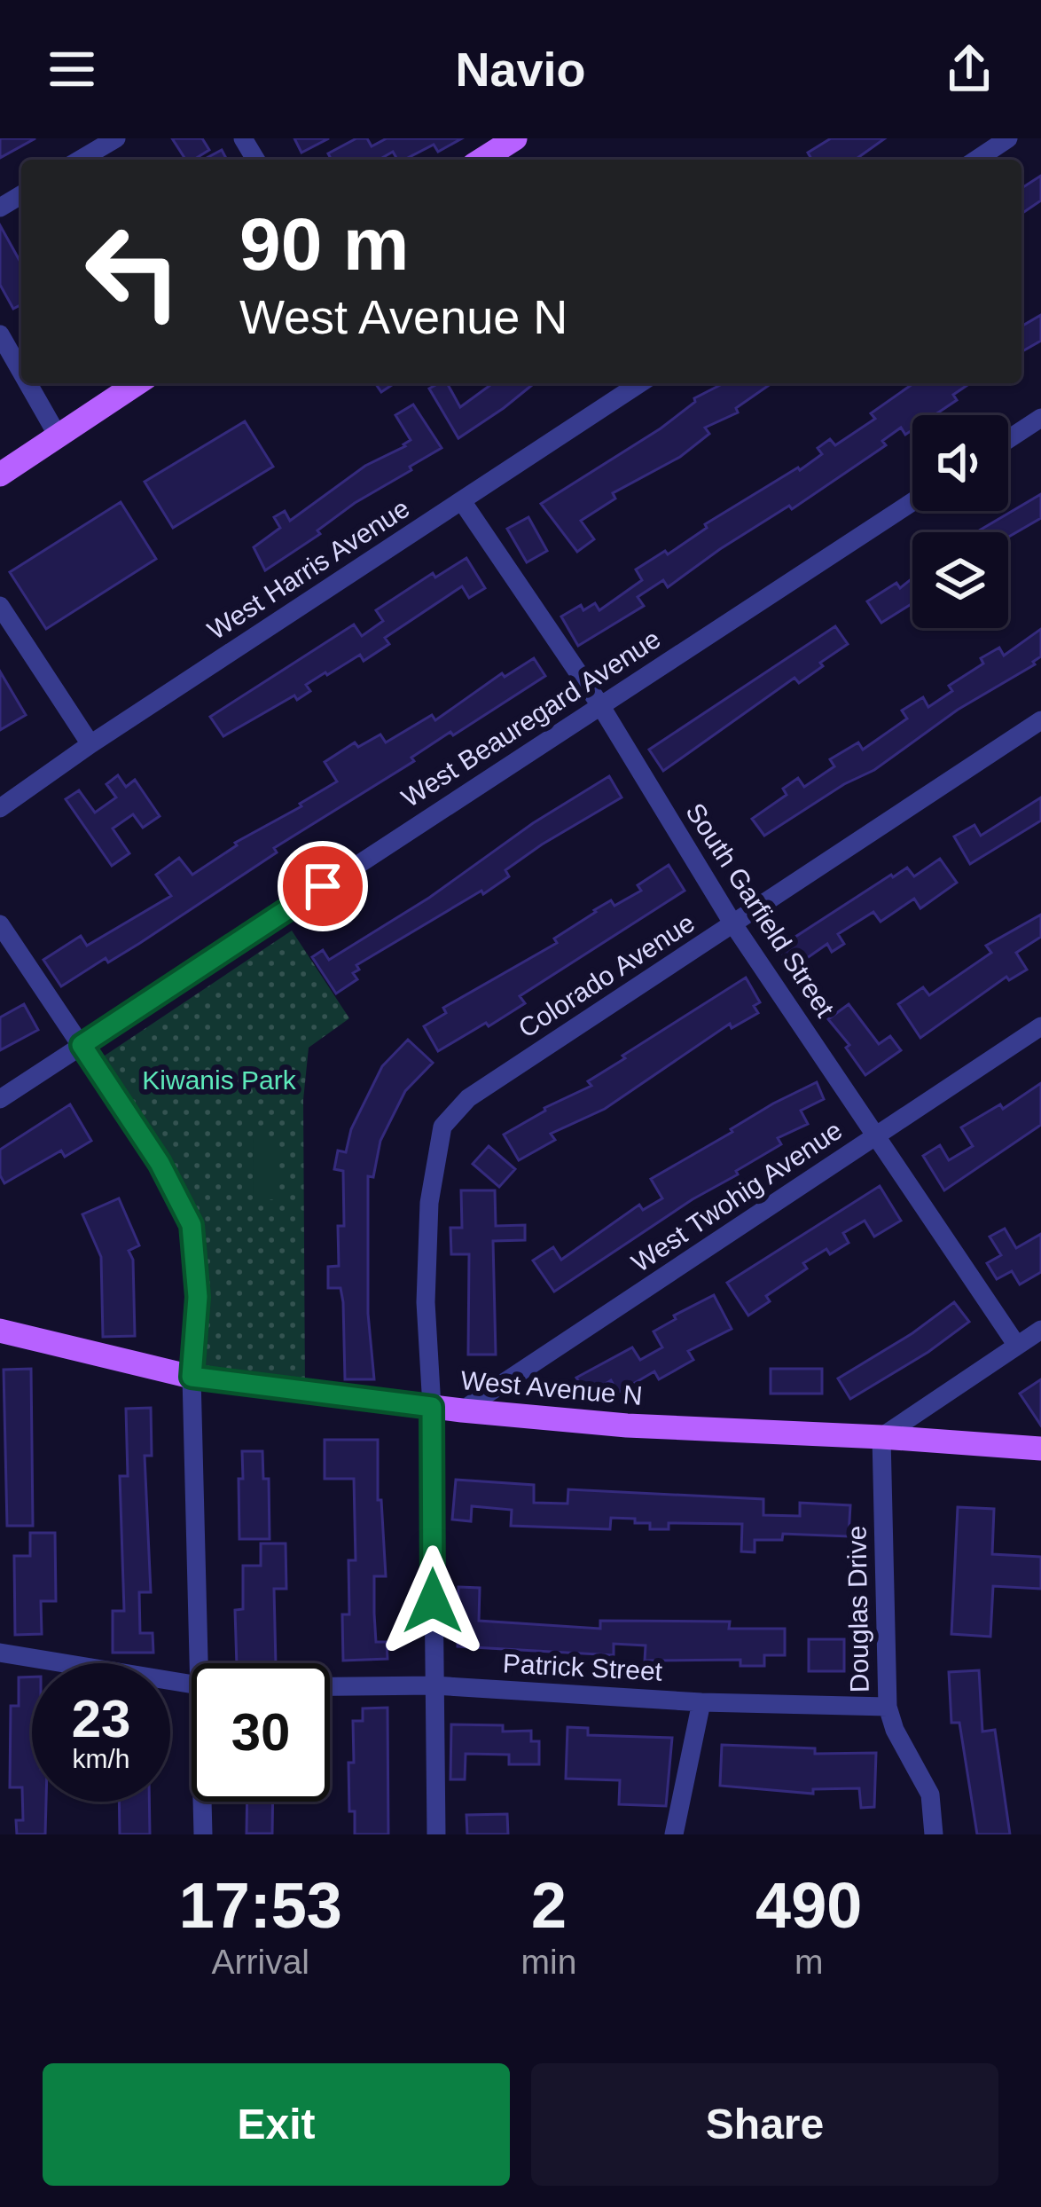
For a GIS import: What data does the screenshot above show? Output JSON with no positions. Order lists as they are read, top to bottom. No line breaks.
{"streets":{"main road":["West Avenue N"],"street":["West Harris Avenue","West Beauregard Avenue","South Garfield Street","Colorado Avenue","West Twohig Avenue","Douglas Drive","Patrick Street"]},"crossings":[["West Harris Avenue","South Garfield Street"],["West Beauregard Avenue","South Garfield Street"],["South Garfield Street","Colorado Avenue"],["South Garfield Street","West Twohig Avenue"],["Colorado Avenue","West Avenue N"],["Colorado Avenue","Patrick Street"],["West Twohig Avenue","West Avenue N"],["West Avenue N","Douglas Drive"],["Douglas Drive","Patrick Street"]],"parks":["Kiwanis Park"],"page":{"header":"Navio","turn":["90 m","West Avenue N"],"speed":"23 km/h","limit":"30","eta":["17:53","Arrival","2","min","490","m"],"buttons":["Exit","Share"]}}
